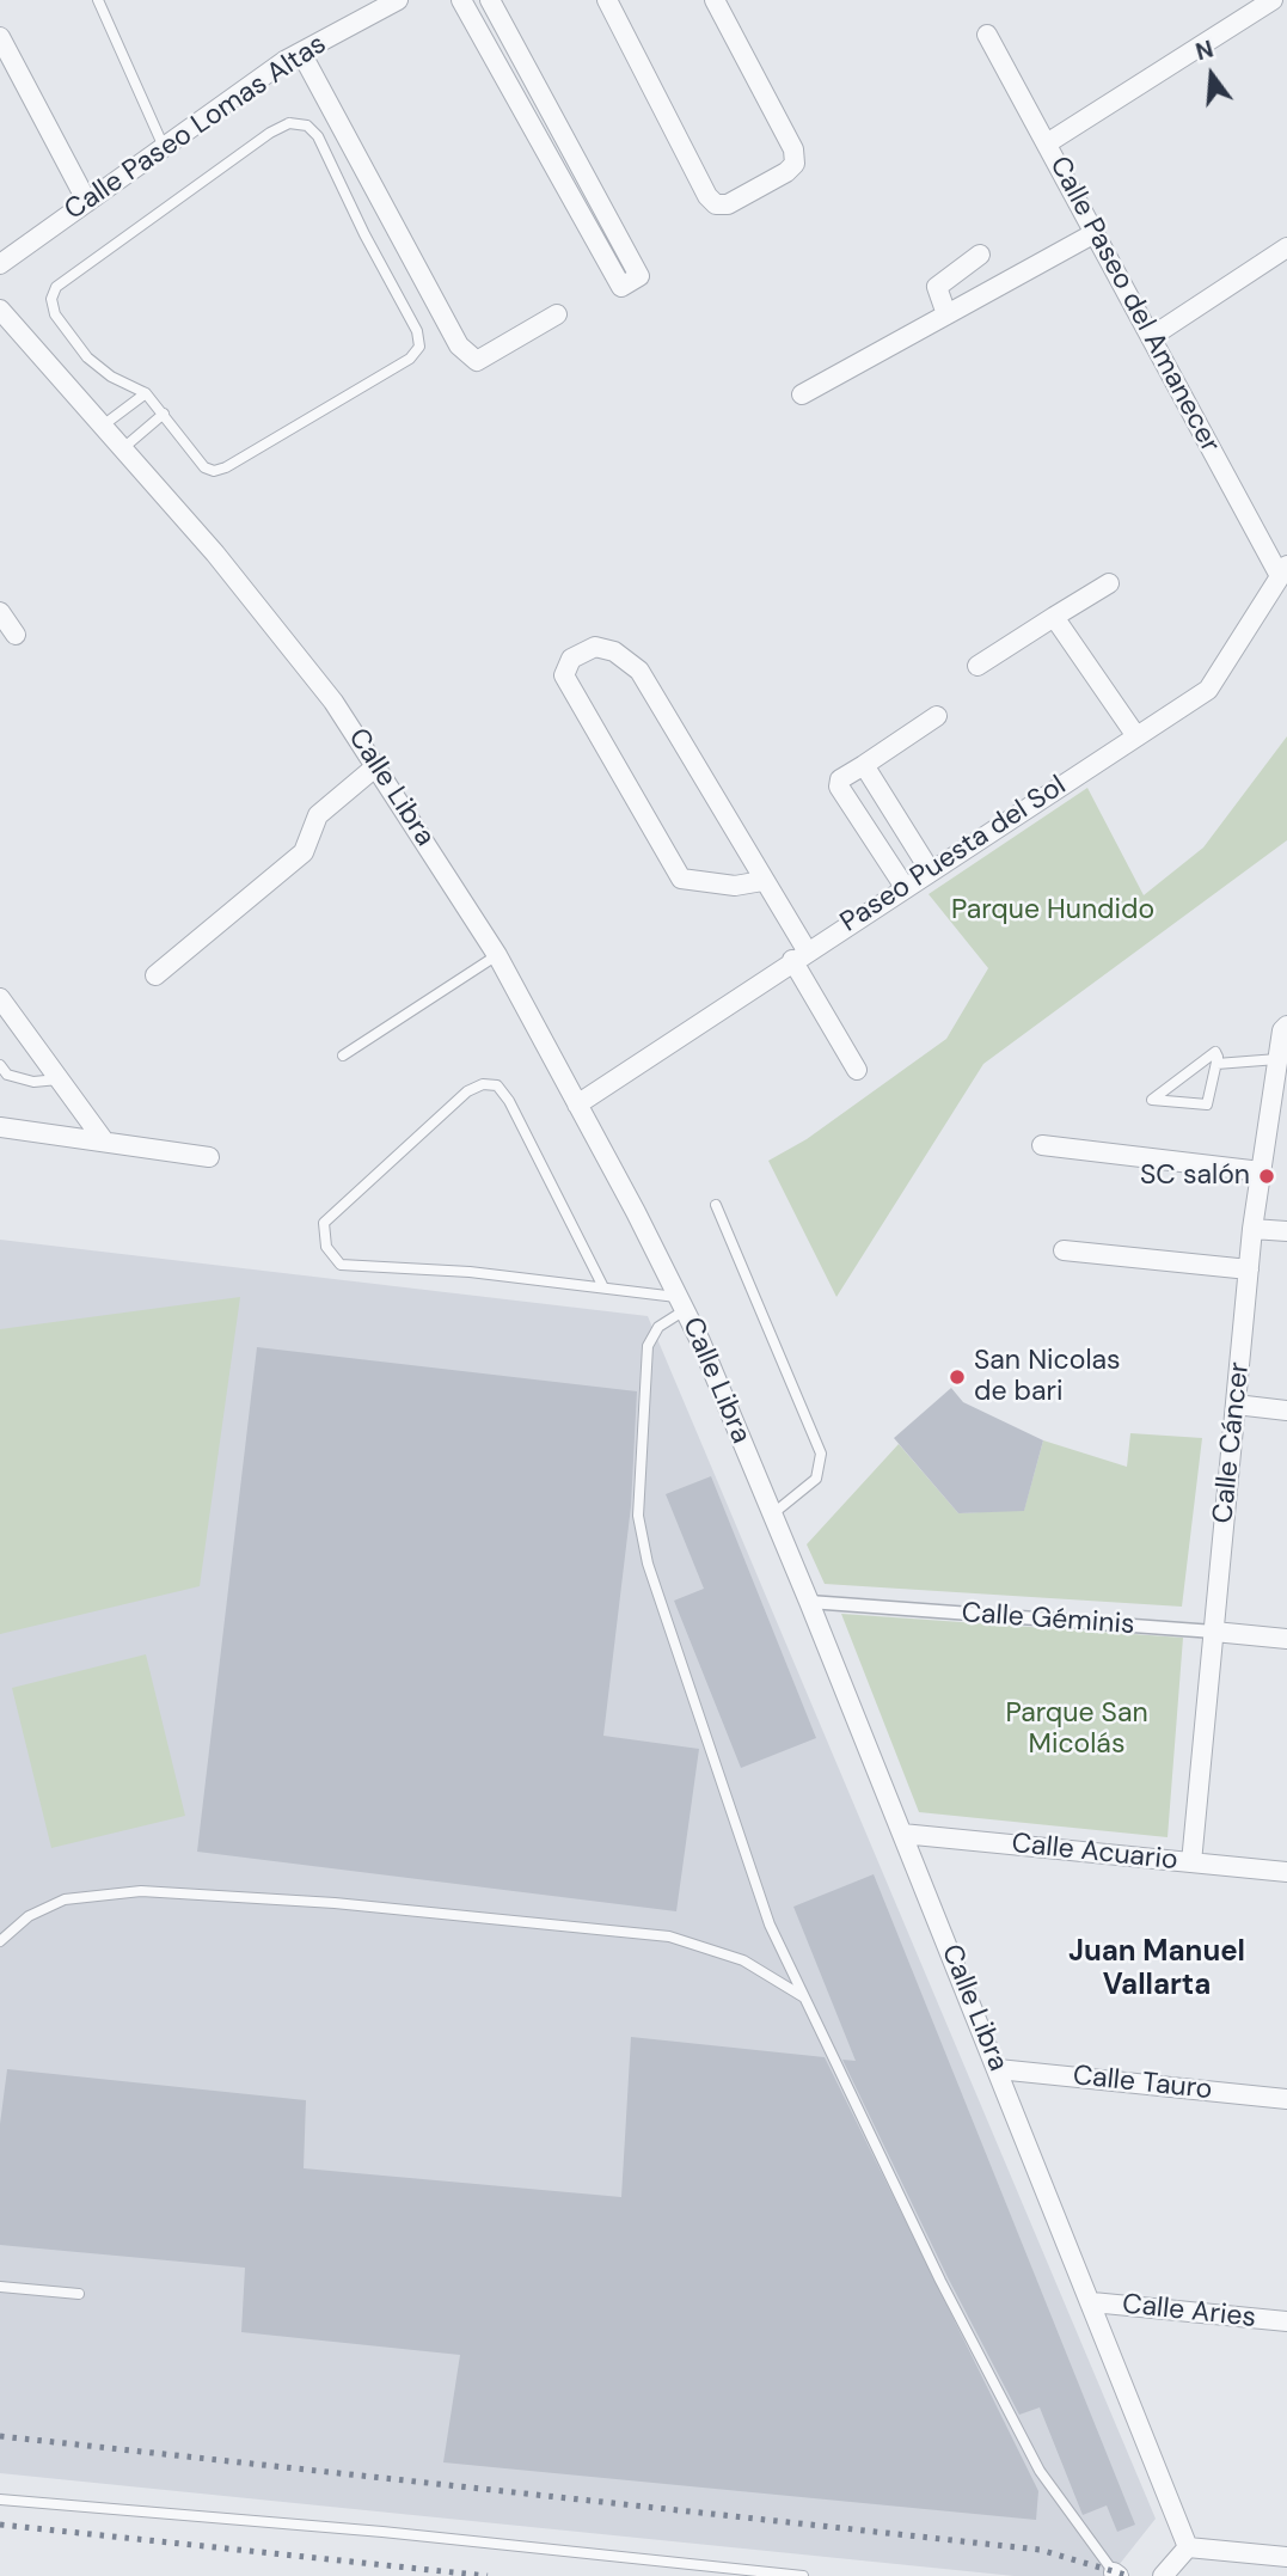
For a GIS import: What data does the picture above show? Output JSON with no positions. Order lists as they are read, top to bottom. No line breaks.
{"streets":{"street":["Calle Paseo Lomas Altas","Calle Paseo del Amanecer","Calle Libra","Paseo Puesta del Sol","Calle Cáncer","Calle Géminis","Calle Acuario","Calle Tauro","Calle Aries"]},"crossings":[["Calle Paseo del Amanecer","Paseo Puesta del Sol"],["Calle Libra","Paseo Puesta del Sol"],["Calle Libra","Calle Géminis"],["Calle Libra","Calle Acuario"],["Calle Libra","Calle Tauro"],["Calle Libra","Calle Aries"],["Calle Cáncer","Calle Géminis"],["Calle Cáncer","Calle Acuario"]],"districts":["Juan Manuel Vallarta"],"parks":["Parque Hundido","Parque San Micolás"],"places":["SC salón","San Nicolas de bari"],"north":"top"}
